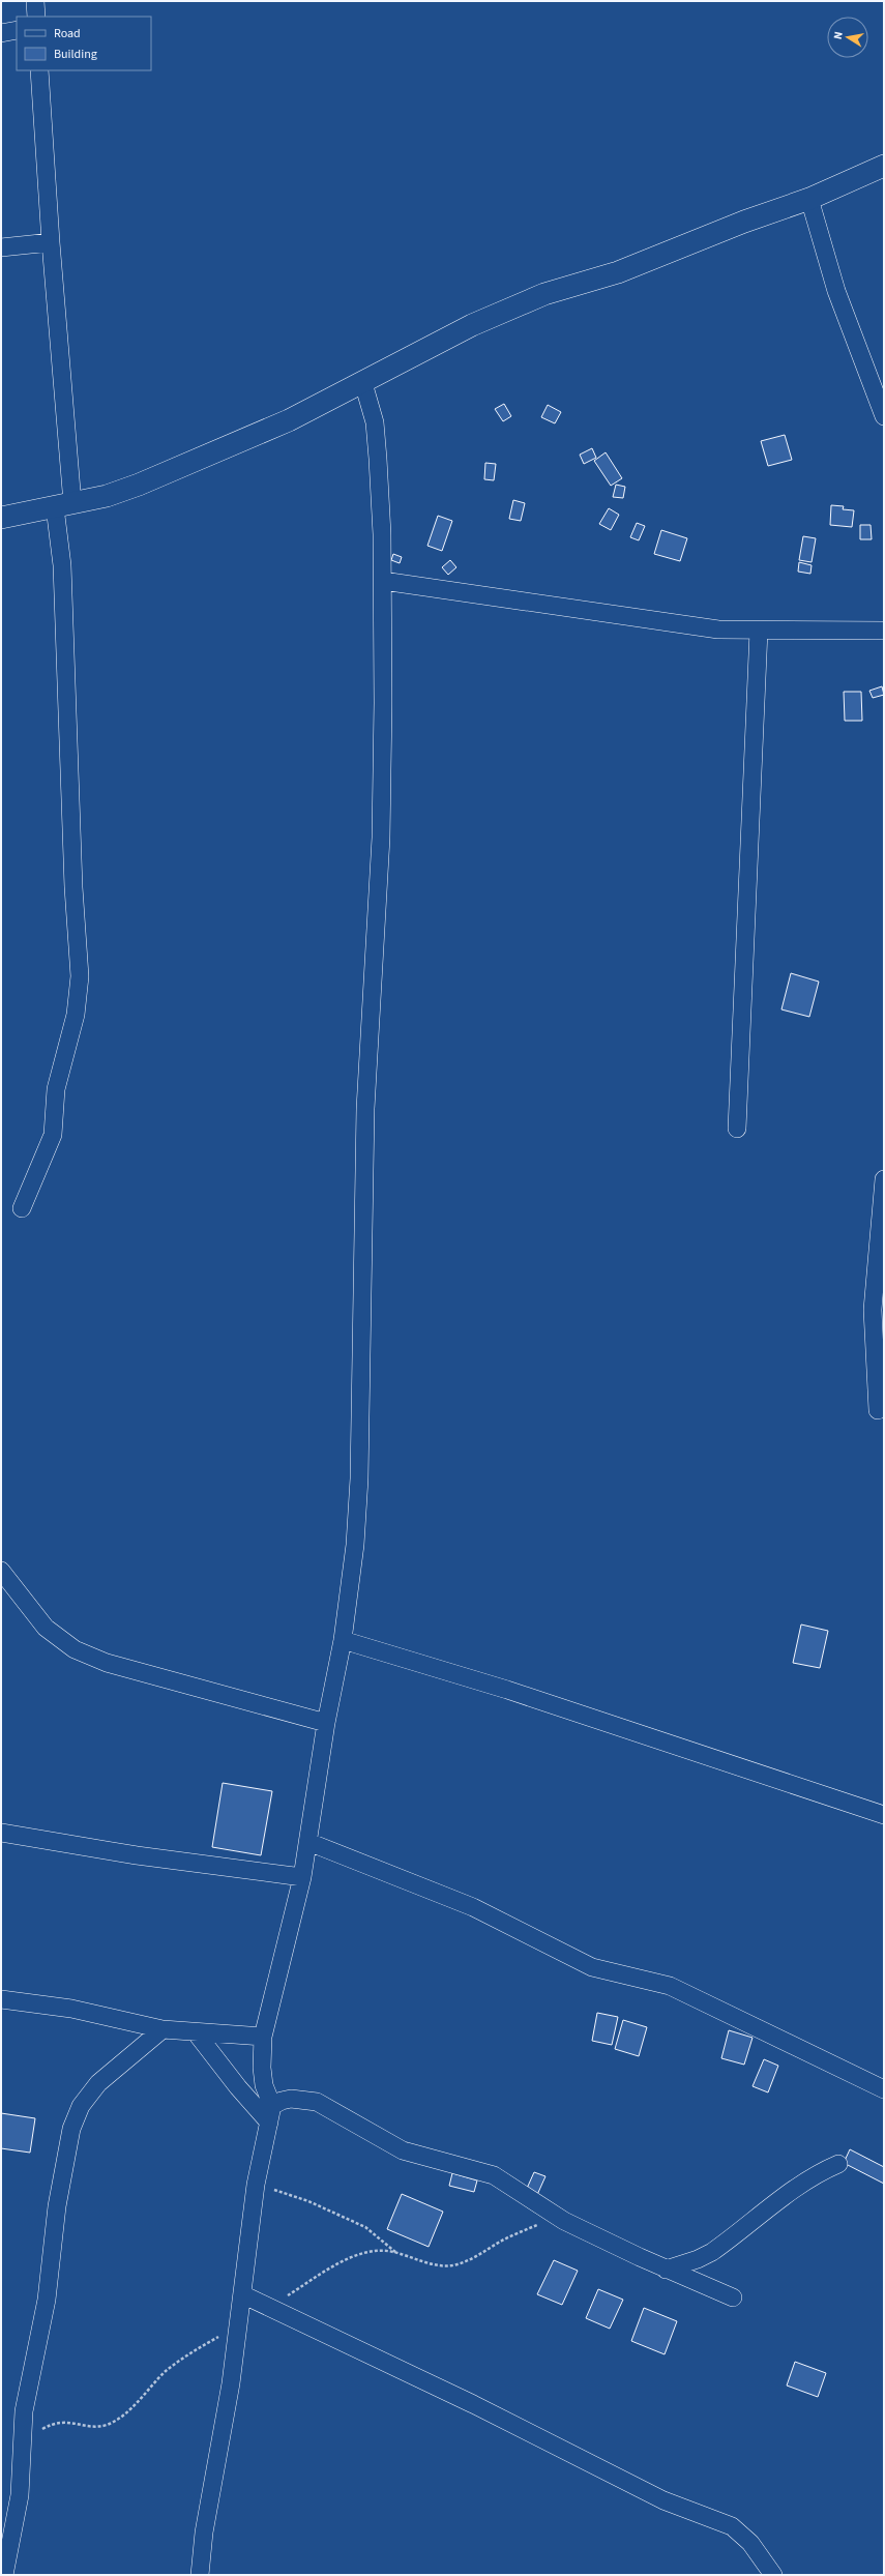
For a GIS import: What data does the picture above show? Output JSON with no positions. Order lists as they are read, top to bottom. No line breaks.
{"legend":["Road","Building"],"north":"left"}
